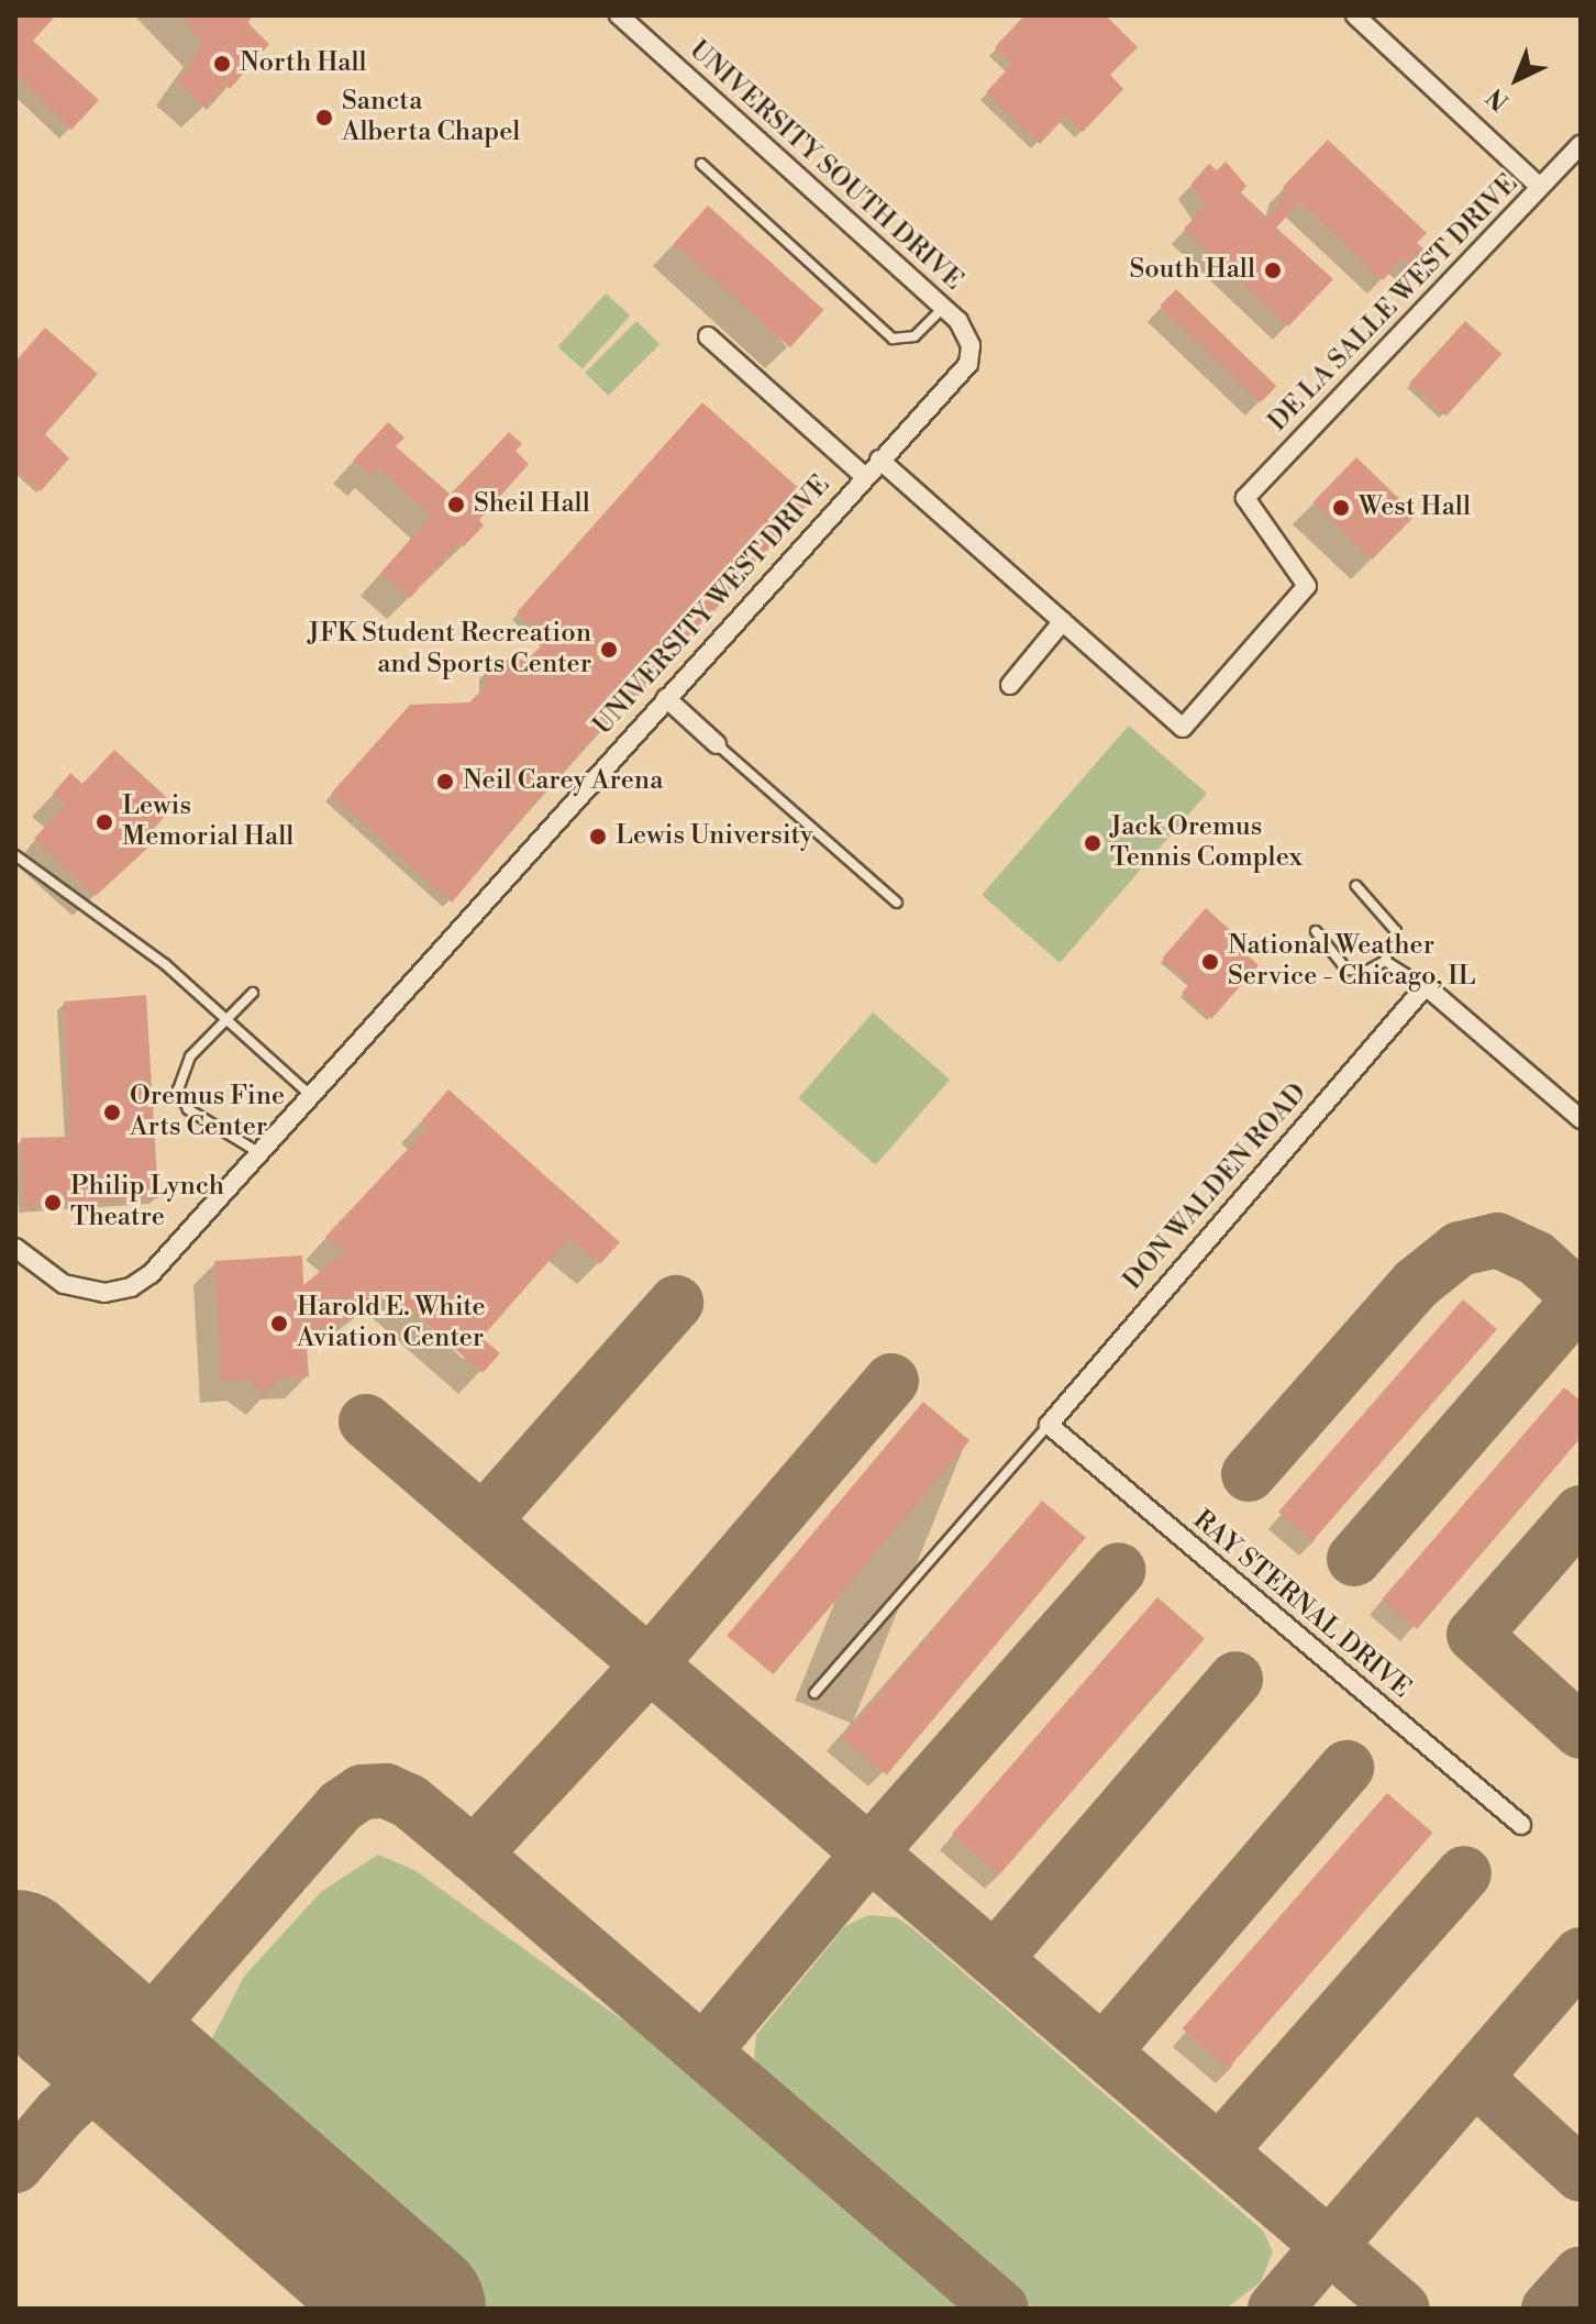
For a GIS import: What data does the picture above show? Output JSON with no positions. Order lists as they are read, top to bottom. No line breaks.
{"streets":{"street":["UNIVERSITY SOUTH DRIVE","DE LA SALLE WEST DRIVE","UNIVERSITY WEST DRIVE","DON WALDEN ROAD","RAY STERNAL DRIVE"]},"crossings":[["UNIVERSITY SOUTH DRIVE","UNIVERSITY WEST DRIVE"],["DON WALDEN ROAD","RAY STERNAL DRIVE"]],"places":["North Hall","Sancta Alberta Chapel","South Hall","Sheil Hall","West Hall","JFK Student Recreation and Sports Center","Neil Carey Arena","Lewis Memorial Hall","Lewis University","Jack Oremus Tennis Complex","National Weather Service - Chicago, IL","Oremus Fine Arts Center","Philip Lynch Theatre","Harold E. White Aviation Center"],"north":"bottom left"}
